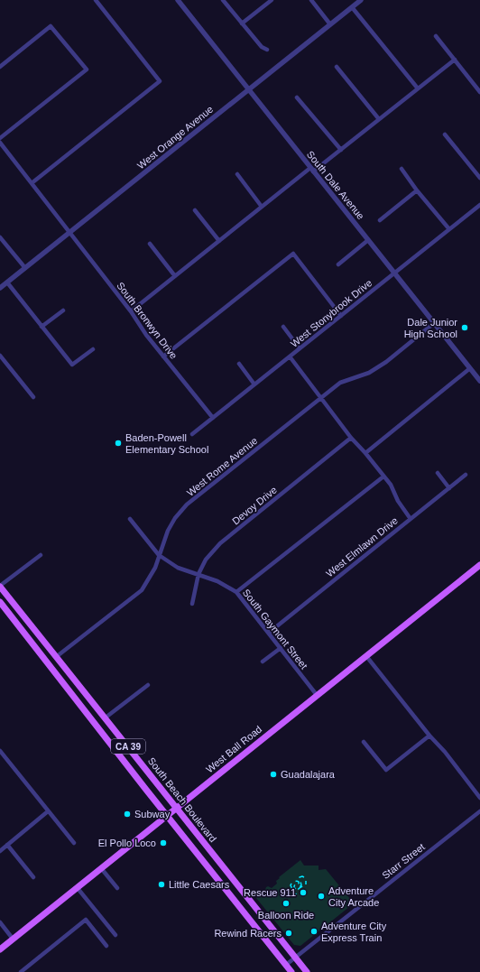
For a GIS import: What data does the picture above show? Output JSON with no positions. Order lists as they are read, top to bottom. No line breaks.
{"streets":{"main road":["CA 39","West Ball Road","South Beach Boulevard"],"street":["West Orange Avenue","South Dale Avenue","West Stonybrook Drive","South Bronwyn Drive","West Rome Avenue","Devoy Drive","West Elmlawn Drive","South Gaymont Street","Starr Street"]},"crossings":[["West Orange Avenue","South Dale Avenue"],["West Orange Avenue","South Bronwyn Drive"],["South Dale Avenue","West Stonybrook Drive"],["South Dale Avenue","West Rome Avenue"],["West Stonybrook Drive","South Bronwyn Drive"],["West Rome Avenue","South Gaymont Street"],["West Rome Avenue","South Beach Boulevard"],["Devoy Drive","South Gaymont Street"],["West Elmlawn Drive","South Gaymont Street"],["South Gaymont Street","West Ball Road"],["CA 39","West Ball Road"],["CA 39","South Beach Boulevard"],["CA 39","Starr Street"],["West Ball Road","South Beach Boulevard"],["South Beach Boulevard","Starr Street"]],"places":["Dale Junior High School","Baden-Powell Elementary School","Guadalajara","Subway","El Pollo Loco","Little Caesars","Rescue 911","Adventure City Arcade","Balloon Ride","Adventure City Express Train","Rewind Racers"]}
